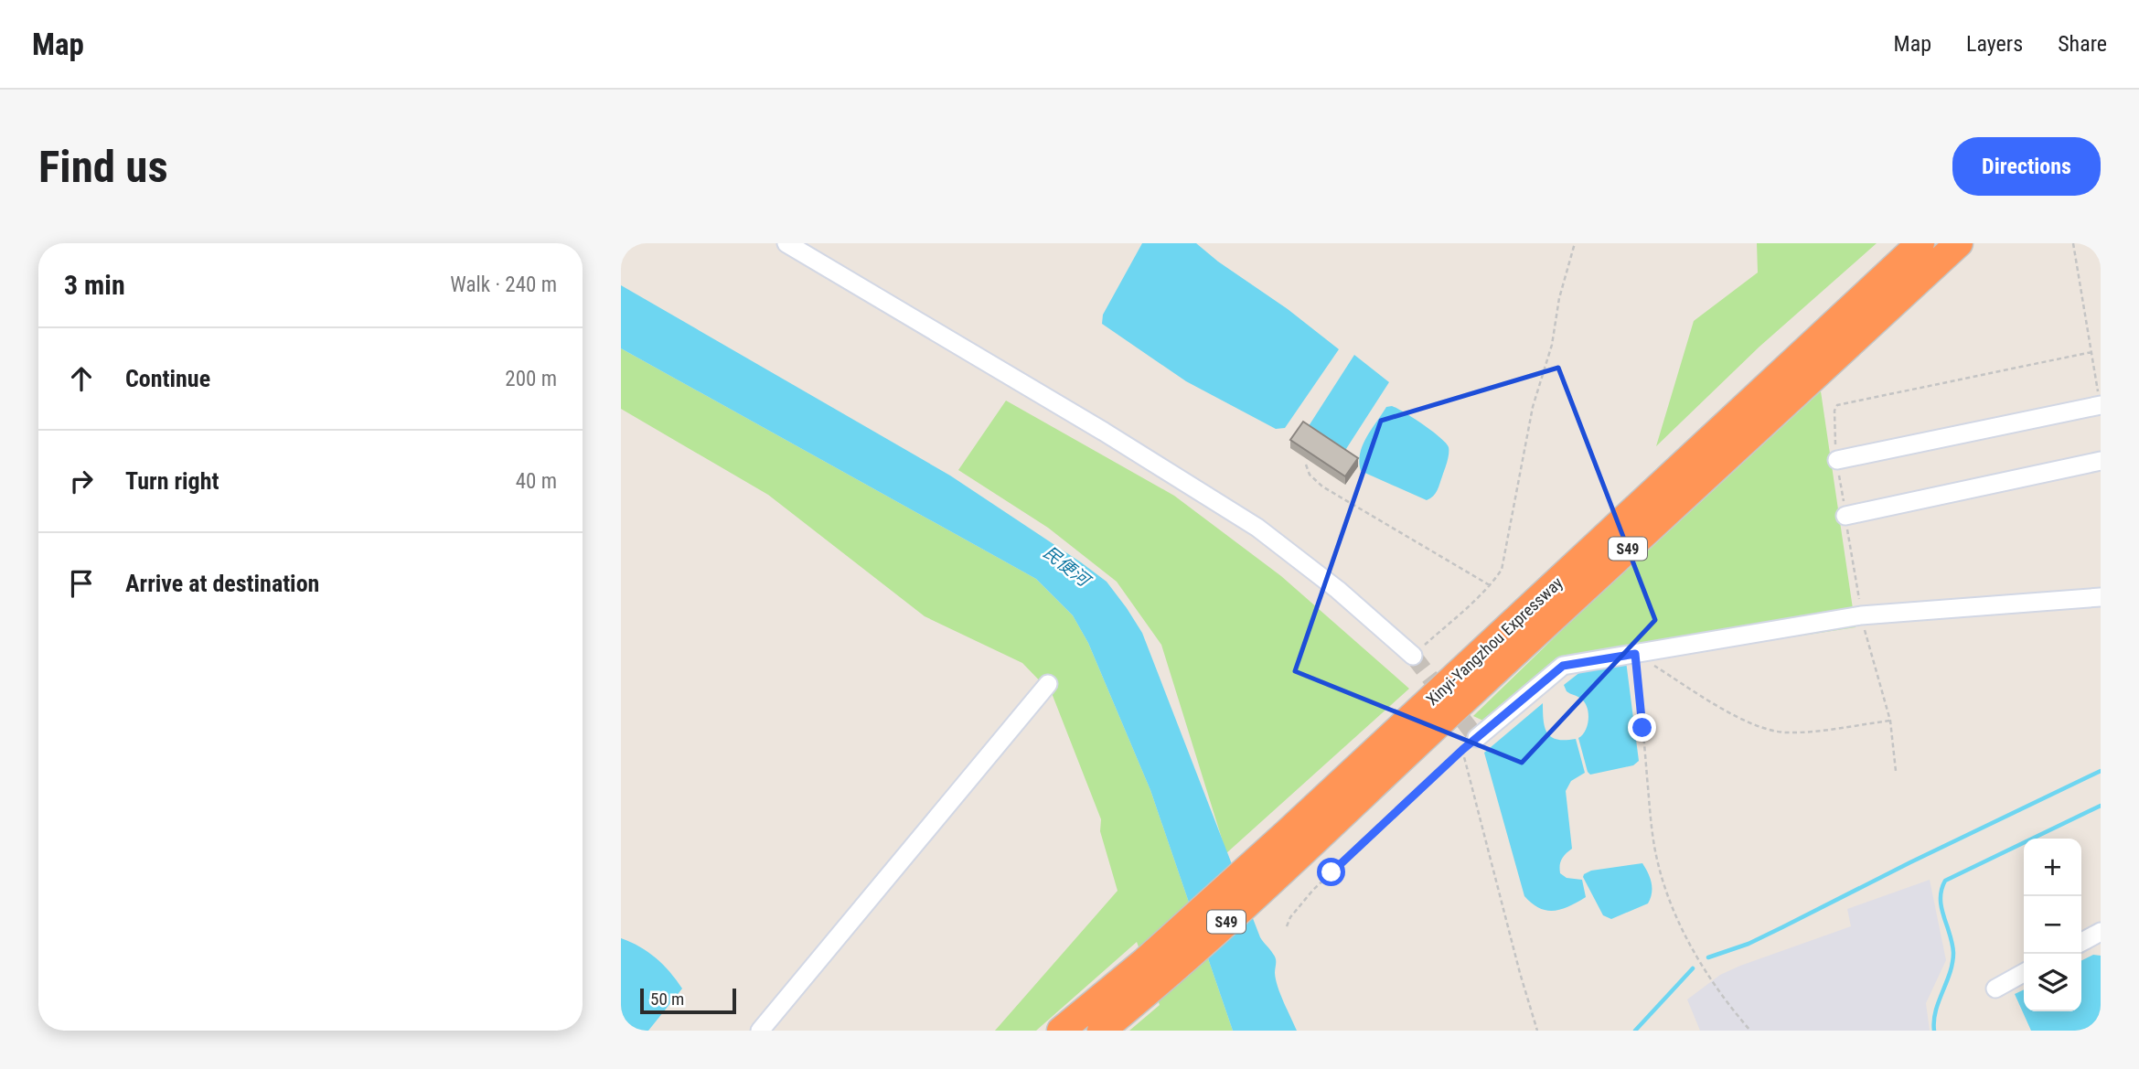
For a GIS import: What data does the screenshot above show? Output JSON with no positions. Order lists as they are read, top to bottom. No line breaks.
{"streets":{"highway":["S49","Xinyi-Yangzhou Expressway"]},"water":["民便河"],"scale_bar":"50 m","page":{"header":"Map","nav":["Map","Layers","Share"],"buttons":"Directions","title":"Find us","heading":["3 min","Walk · 240 m"],"list":[["Continue","200 m"],["Turn right","40 m"],"Arrive at destination"],"map_buttons":["+","−"],"scale":"50 m"}}
